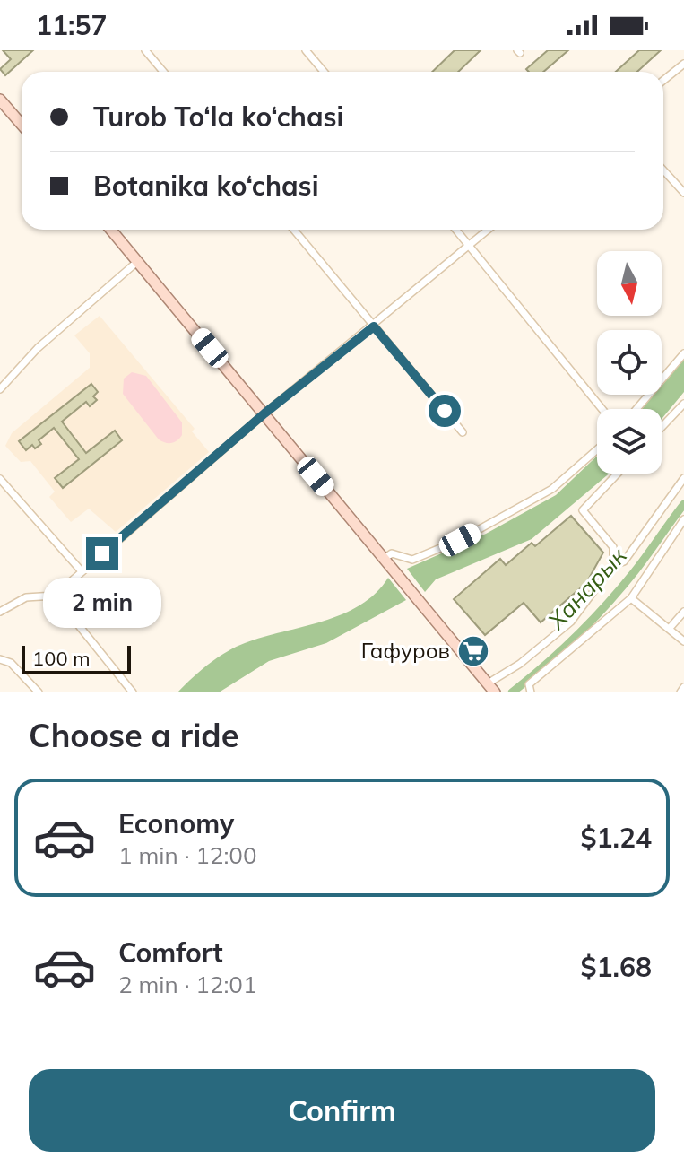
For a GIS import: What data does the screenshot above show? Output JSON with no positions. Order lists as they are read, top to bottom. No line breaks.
{"water":["Ханарык"],"places":{"supermarket":["Гафуров"]},"scale_bar":"100 m","north":"bottom","page":{"status":"11:57","banner":["Turob To‘la ko‘chasi","Botanika ko‘chasi"],"bubble":"2 min","scale":"100 m","heading":"Choose a ride","list":[{"name":"Economy","note":"1 min · 12:00","value":"$1.24"},{"name":"Comfort","note":"2 min · 12:01","value":"$1.68"}],"buttons":"Confirm"}}
